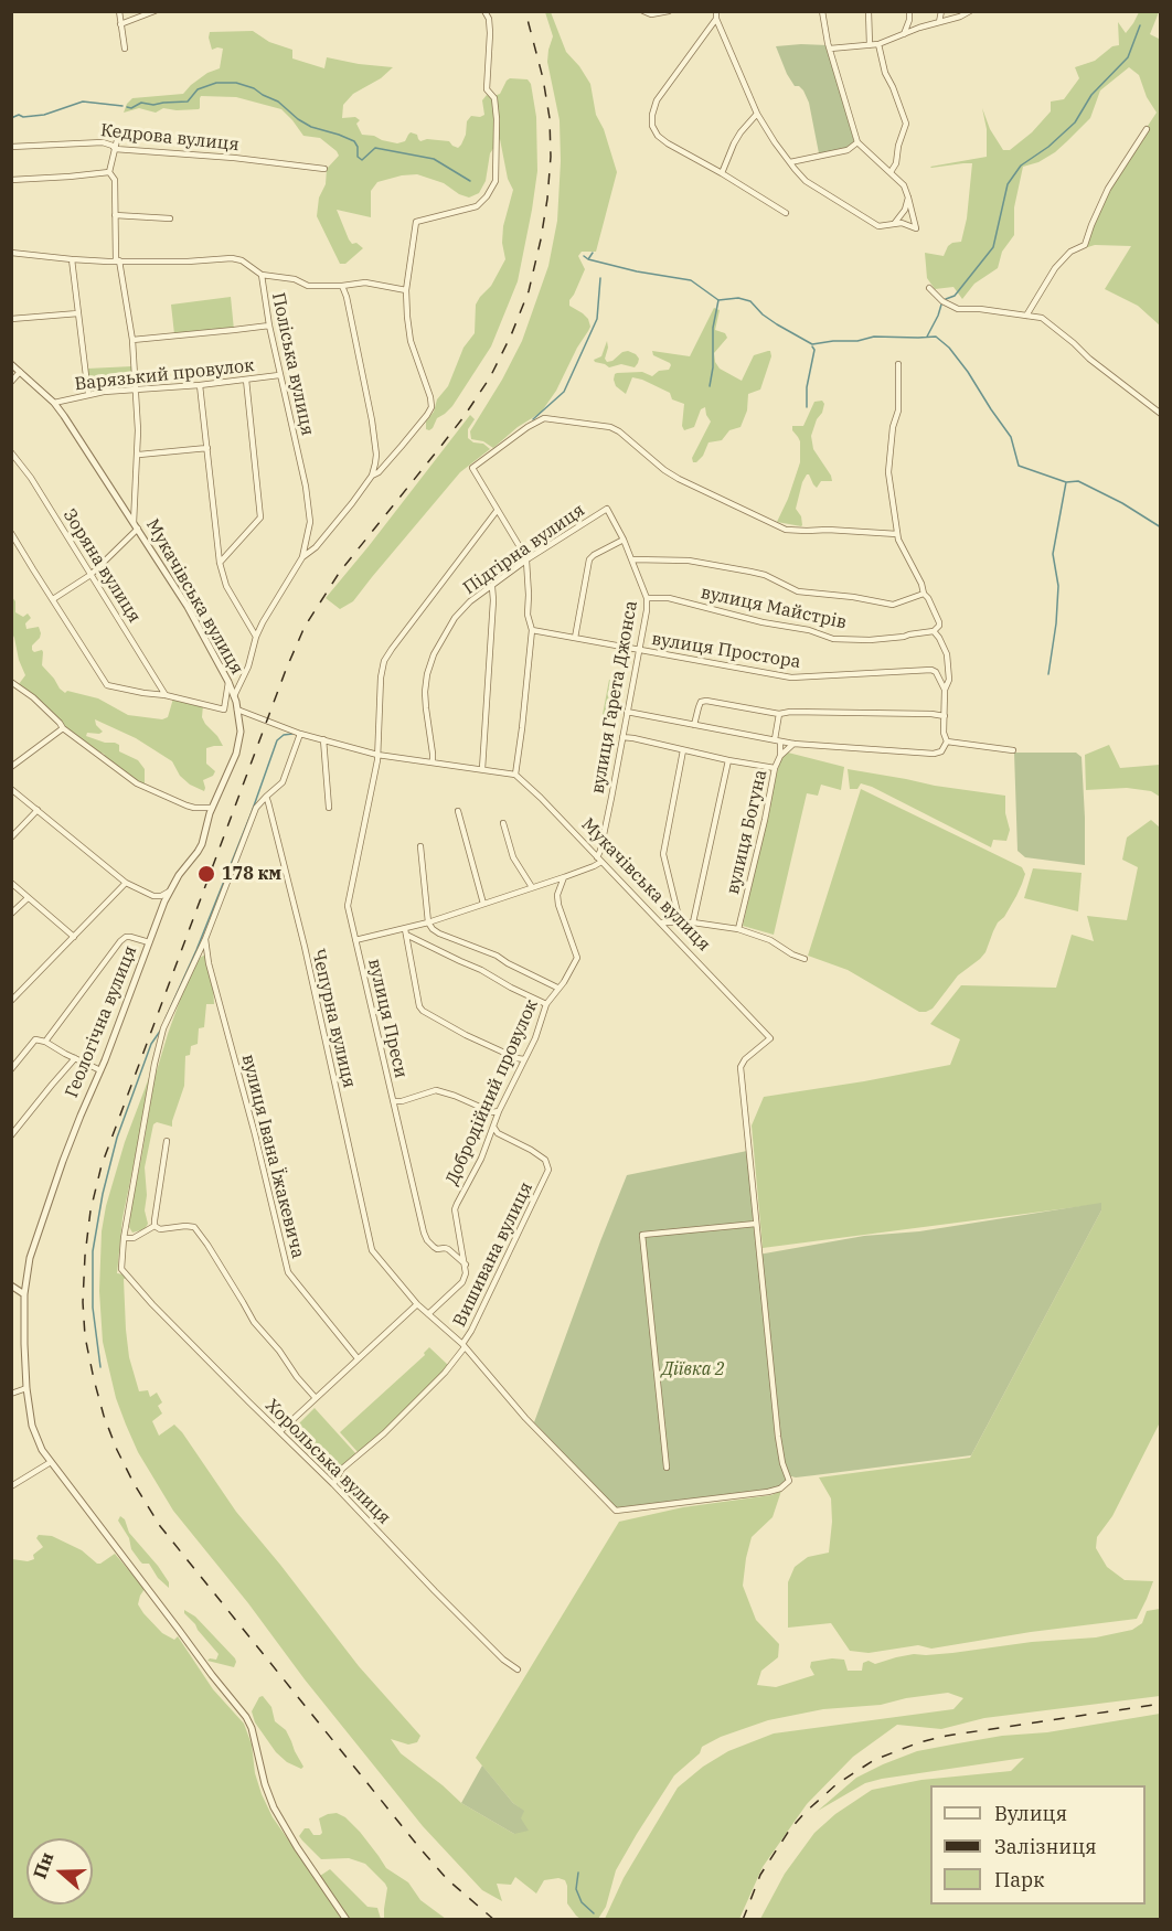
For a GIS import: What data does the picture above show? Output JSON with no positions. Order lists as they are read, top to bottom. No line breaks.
{"streets":{"street":["Кедрова вулиця","Поліська вулиця","Варязький провулок","Підгірна вулиця","Зоряна вулиця","Мукачівська вулиця","вулиця Майстрів","вулиця Простора","вулиця Гарета Джонса","вулиця Богуна","Чепурна вулиця","вулиця Преси","Геологічна вулиця","Добродійний провулок","вулиця Івана Їжакевича","Вишивана вулиця","Хорольська вулиця"]},"crossings":[["Поліська вулиця","Варязький провулок"],["Поліська вулиця","Мукачівська вулиця"],["Варязький провулок","Мукачівська вулиця"],["Підгірна вулиця","вулиця Гарета Джонса"],["Мукачівська вулиця","вулиця Гарета Джонса"],["Мукачівська вулиця","Чепурна вулиця"],["Мукачівська вулиця","Геологічна вулиця"],["вулиця Майстрів","вулиця Гарета Джонса"],["вулиця Простора","вулиця Гарета Джонса"],["Чепурна вулиця","Вишивана вулиця"],["вулиця Преси","Добродійний провулок"],["Добродійний провулок","Вишивана вулиця"],["Вишивана вулиця","Хорольська вулиця"]],"parks":["Діївка 2"],"places":["178 км"],"legend":["Вулиця","Залізниця","Парк"],"north":"left"}
